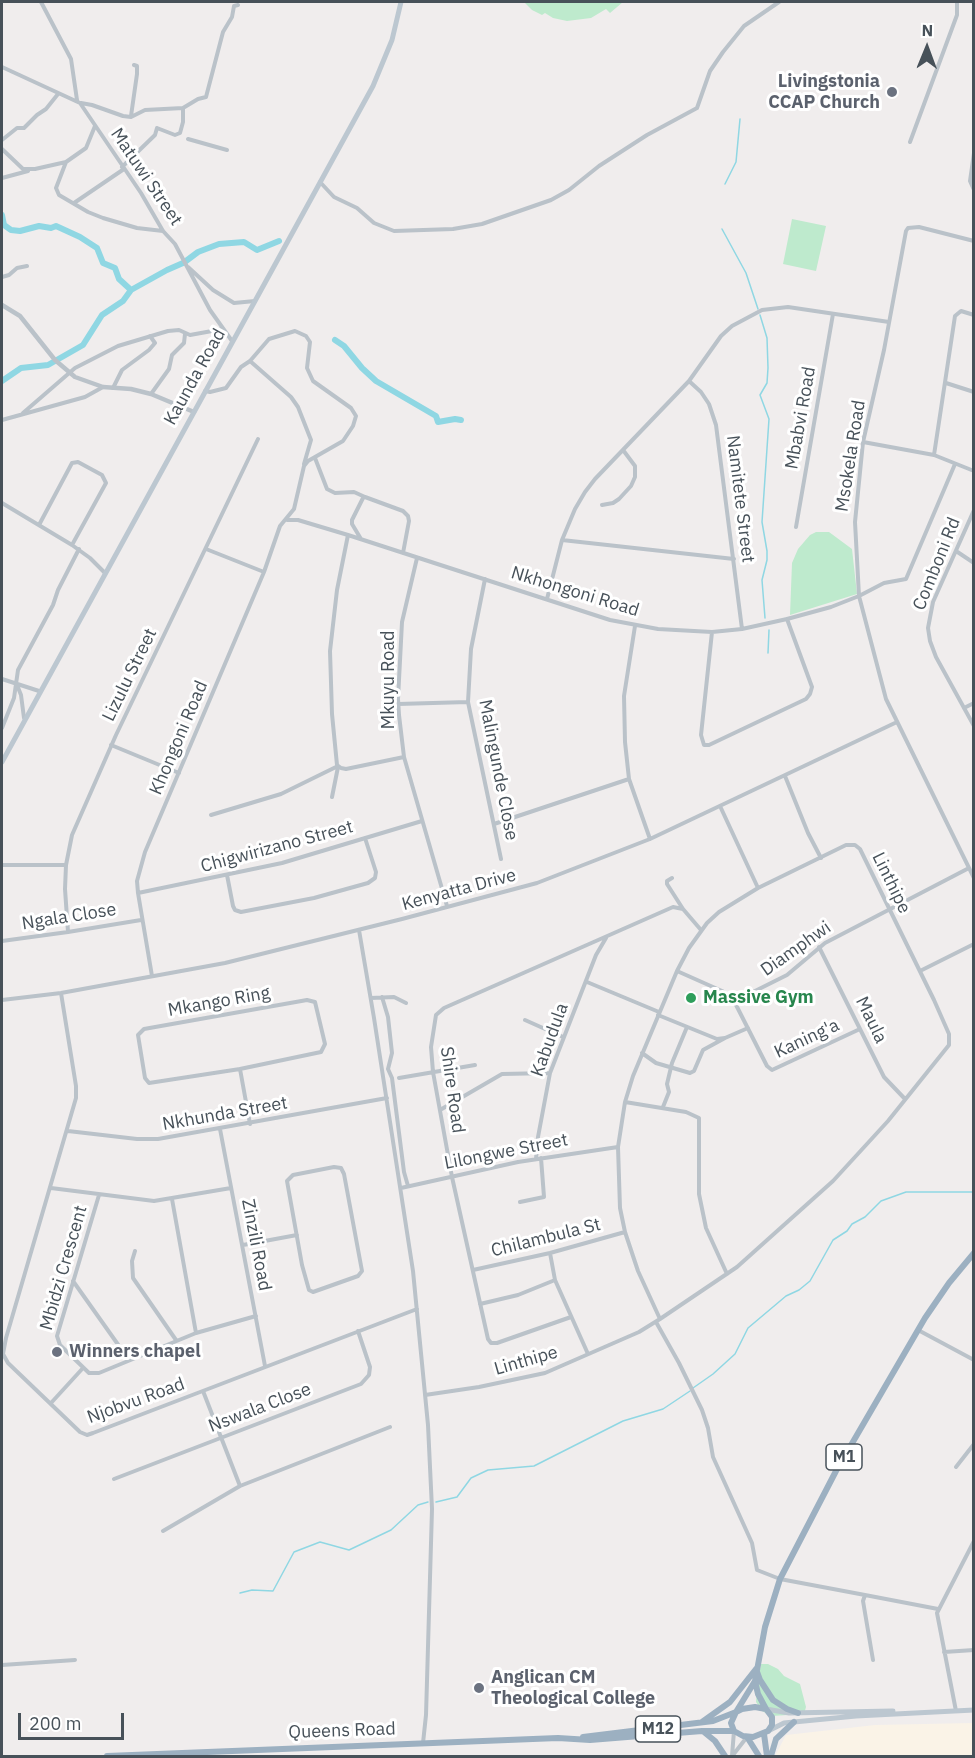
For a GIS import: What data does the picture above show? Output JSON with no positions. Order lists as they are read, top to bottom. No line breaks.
{"streets":{"highway":["M1","M12","Queens Road"],"main road":["Kaunda Road"],"street":["Matuwi Street","Mbabvi Road","Msokela Road","Namitete Street","Comboni Rd","Nkhongoni Road","Lizulu Street","Mkuyu Road","Khongoni Road","Malingunde Close","Chigwirizano Street","Linthipe","Kenyatta Drive","Ngala Close","Diamphwi","Mkango Ring","Maula","Kaning'a","Kabudula","Shire Road","Nkhunda Street","Lilongwe Street","Chilambula St","Zinzili Road","Mbidzi Crescent","Njobvu Road","Nswala Close"]},"crossings":[["Matuwi Street","Kaunda Road"],["Msokela Road","Nkhongoni Road"],["Msokela Road","Kenyatta Drive"],["Msokela Road","Diamphwi"],["Namitete Street","Nkhongoni Road"],["Nkhongoni Road","Mkuyu Road"],["Nkhongoni Road","Khongoni Road"],["Nkhongoni Road","Malingunde Close"],["Lizulu Street","Ngala Close"],["Mkuyu Road","Chigwirizano Street"],["Mkuyu Road","Kenyatta Drive"],["Khongoni Road","Chigwirizano Street"],["Khongoni Road","Kenyatta Drive"],["Khongoni Road","Ngala Close"],["Linthipe","Diamphwi"],["Linthipe","Maula"],["Linthipe","Lilongwe Street"],["Linthipe","Chilambula St"],["Kenyatta Drive","Njobvu Road"],["Diamphwi","Maula"],["Diamphwi","Kaning'a"],["Maula","Kaning'a"],["Kabudula","Shire Road"],["Kabudula","Lilongwe Street"],["Shire Road","Lilongwe Street"],["Shire Road","Chilambula St"],["Nkhunda Street","Zinzili Road"],["Nkhunda Street","Njobvu Road"],["Zinzili Road","Njobvu Road"],["Njobvu Road","Nswala Close"],["M1","M12"],["M12","Queens Road"]],"places":["Livingstonia CCAP Church","Massive Gym","Winners chapel","Anglican CM Theological College"],"scale_bar":"200 m","north":"top"}
